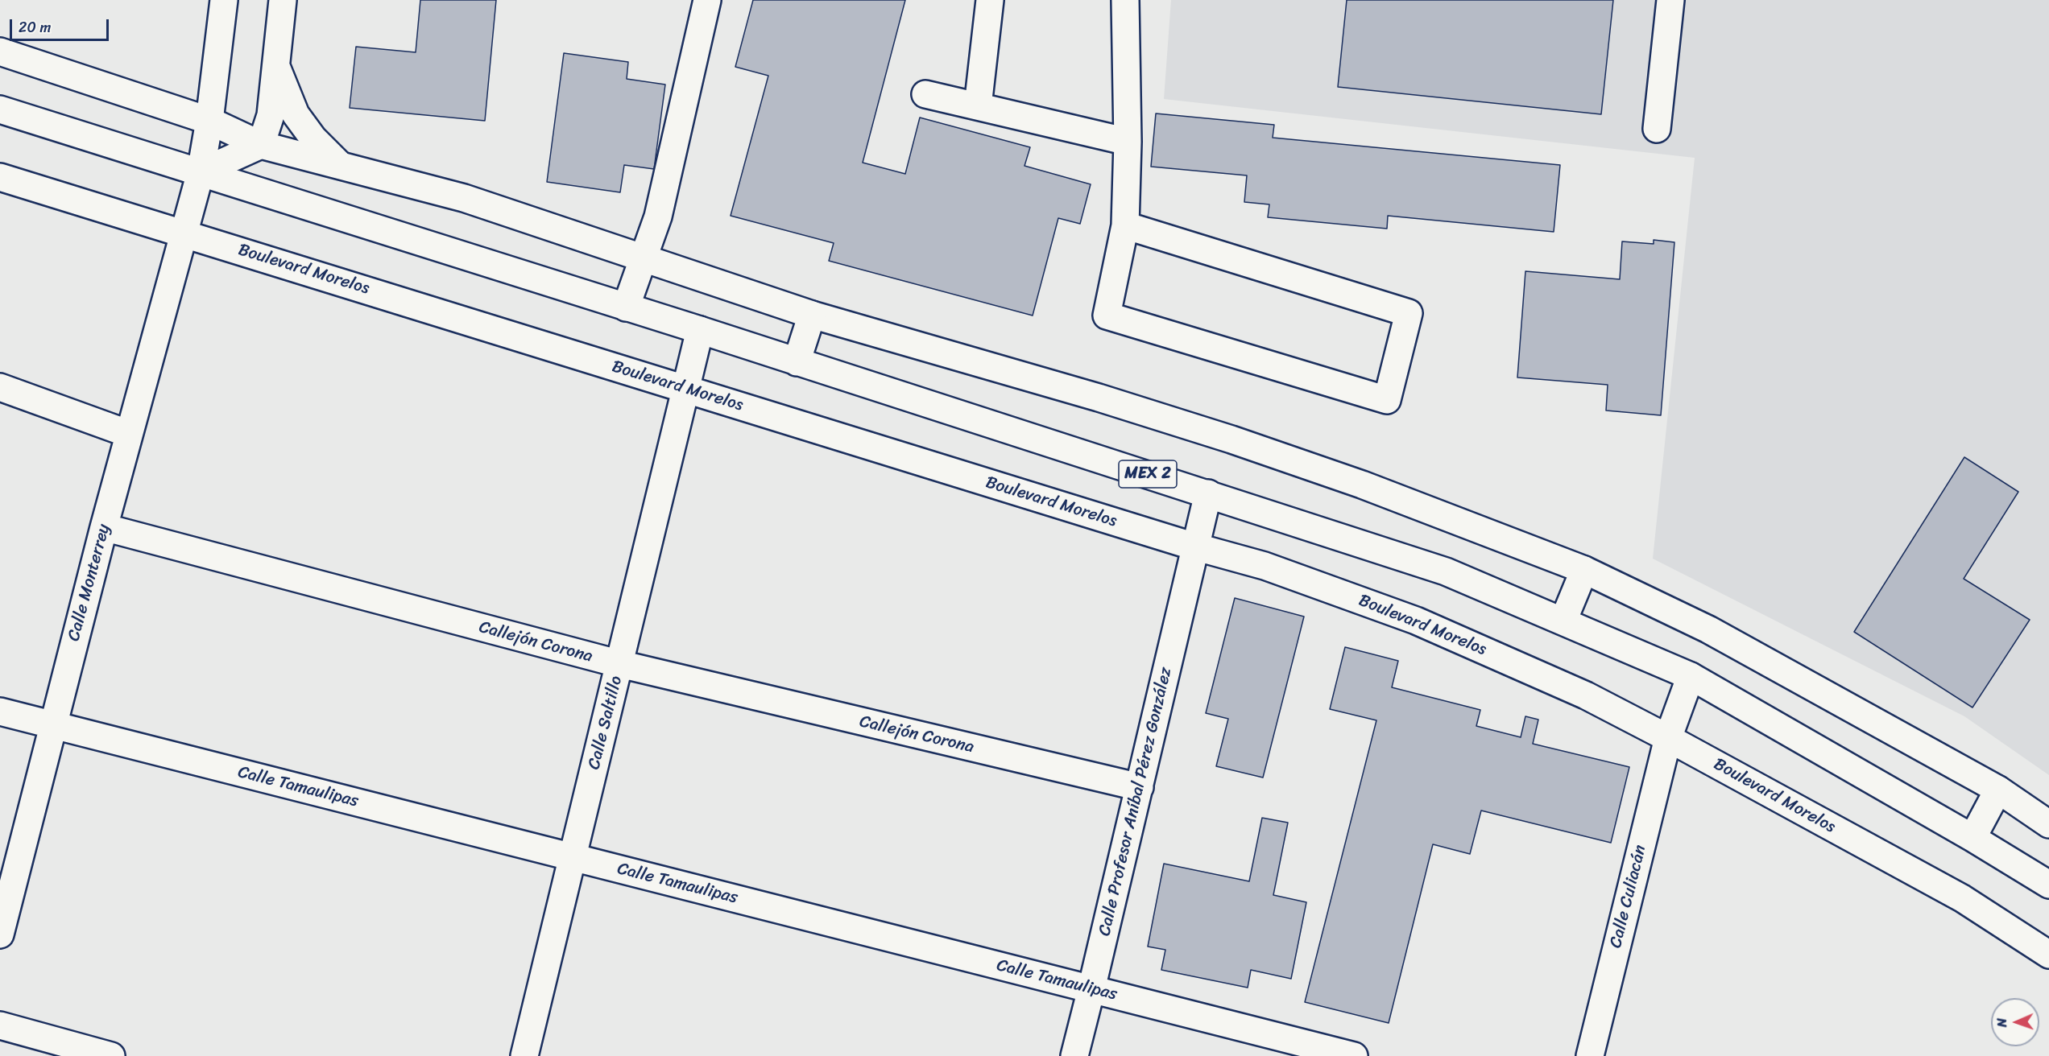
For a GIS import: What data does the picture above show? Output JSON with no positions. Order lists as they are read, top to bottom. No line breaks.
{"streets":{"street":["Boulevard Morelos","MEX 2","Calle Monterrey","Callejón Corona","Calle Saltillo","Calle Tamaulipas","Calle Profesor Aníbal Pérez González","Calle Culiacán"]},"crossings":[["Boulevard Morelos","Calle Monterrey"],["Boulevard Morelos","Calle Saltillo"],["Boulevard Morelos","Calle Profesor Aníbal Pérez González"],["Boulevard Morelos","Calle Culiacán"],["MEX 2","Calle Monterrey"],["MEX 2","Calle Saltillo"],["MEX 2","Calle Profesor Aníbal Pérez González"],["MEX 2","Calle Culiacán"],["Calle Monterrey","Callejón Corona"],["Calle Monterrey","Calle Tamaulipas"],["Callejón Corona","Calle Saltillo"],["Callejón Corona","Calle Profesor Aníbal Pérez González"],["Calle Saltillo","Calle Tamaulipas"],["Calle Tamaulipas","Calle Profesor Aníbal Pérez González"]],"scale_bar":"20 m","north":"left"}
